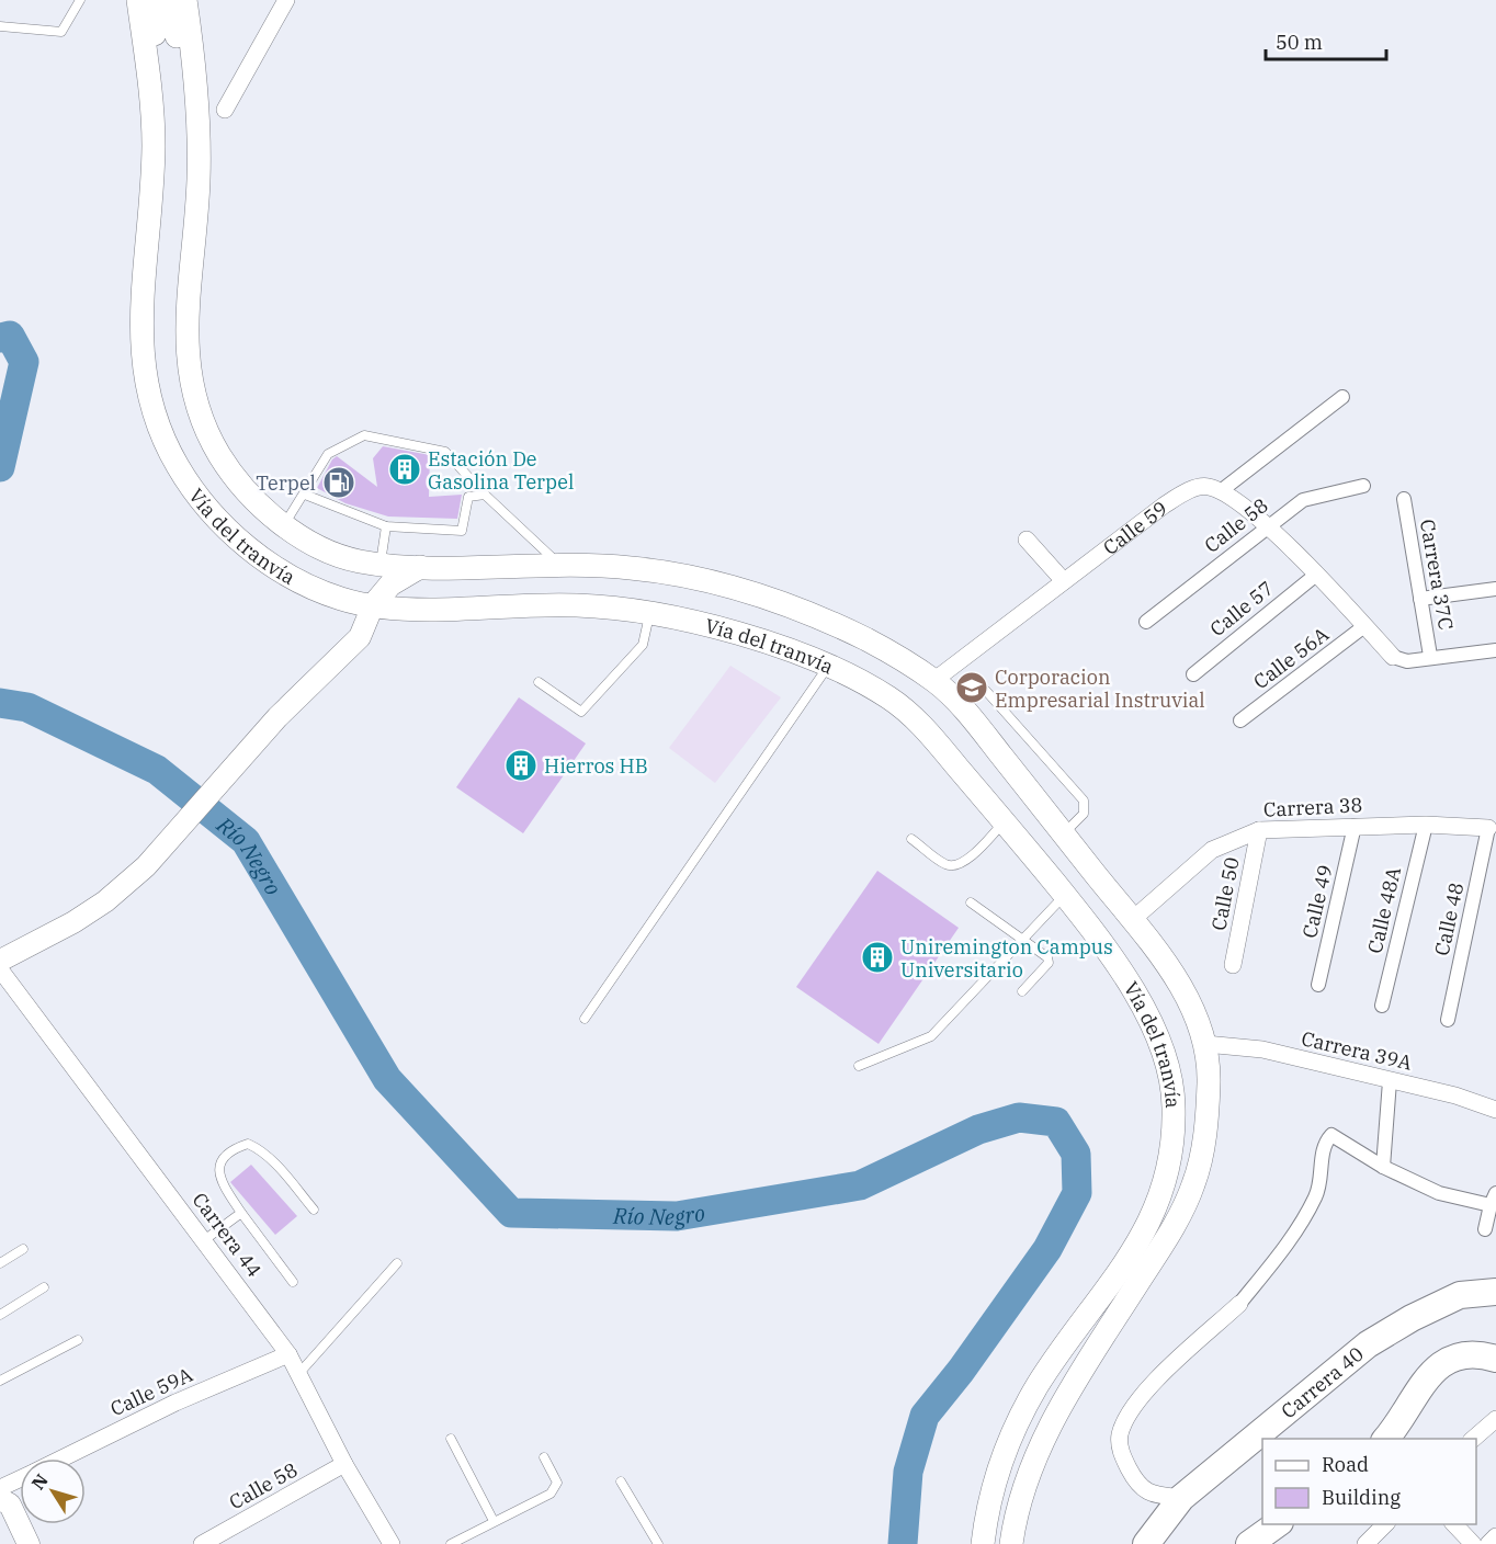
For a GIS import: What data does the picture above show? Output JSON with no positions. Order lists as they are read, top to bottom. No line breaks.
{"streets":{"main road":["Vía del tranvía","Carrera 40"],"street":["Calle 58","Calle 59","Carrera 37C","Calle 57","Calle 56A","Carrera 38","Calle 50","Calle 49","Calle 48A","Calle 48","Carrera 39A","Carrera 44","Calle 59A"]},"crossings":[["Calle 58","Carrera 44"],["Calle 59","Vía del tranvía"],["Vía del tranvía","Carrera 38"],["Vía del tranvía","Carrera 39A"],["Carrera 38","Calle 50"],["Carrera 38","Calle 49"],["Carrera 38","Calle 48A"],["Carrera 38","Calle 48"],["Carrera 44","Calle 59A"]],"water":["Río Negro"],"places":{"building":["Estación De Gasolina Terpel","Hierros HB","Uniremington Campus Universitario"],"fuel station":["Terpel"],"school or university":["Corporacion Empresarial Instruvial"]},"legend":["Road","Building"],"scale_bar":"50 m","north":"top left"}
